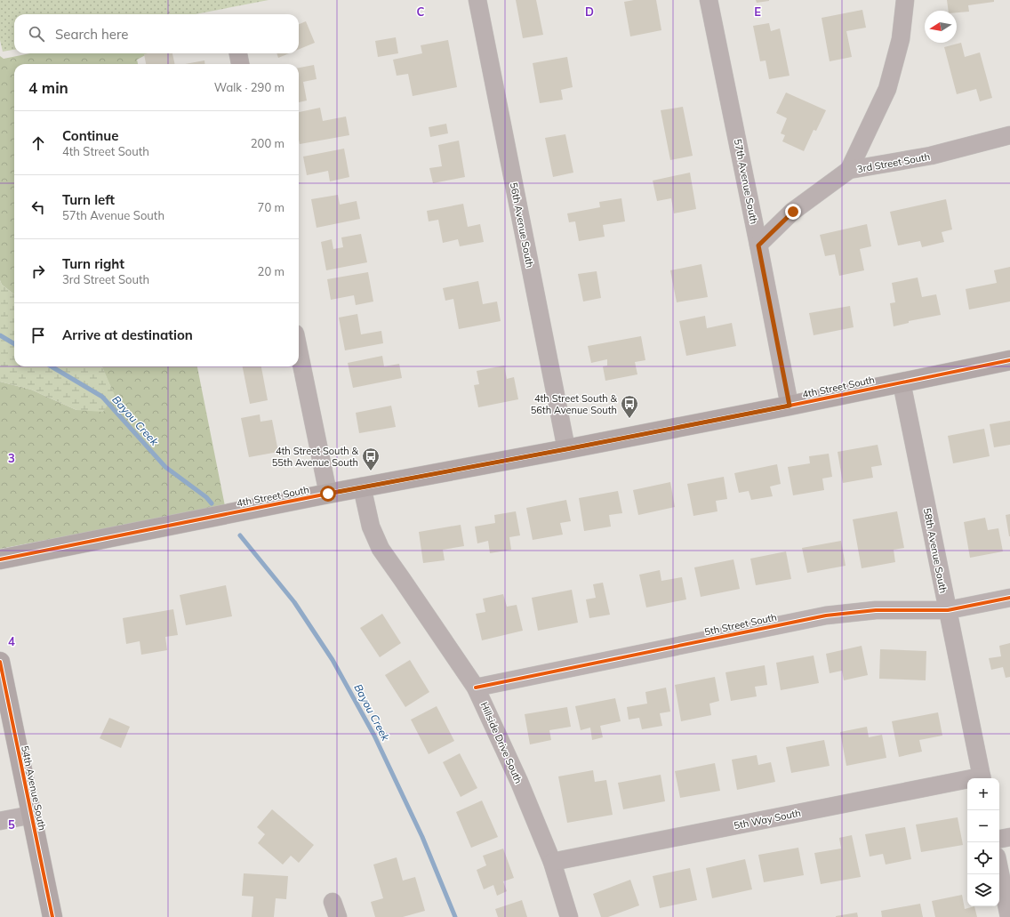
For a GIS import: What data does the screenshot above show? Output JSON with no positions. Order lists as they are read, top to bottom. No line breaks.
{"streets":{"street":["3rd Street South","57th Avenue South","56th Avenue South","4th Street South","58th Avenue South","5th Street South","Hillside Drive South","54th Avenue South","5th Way South"]},"crossings":[["3rd Street South","57th Avenue South"],["57th Avenue South","4th Street South"],["56th Avenue South","4th Street South"],["4th Street South","58th Avenue South"],["4th Street South","Hillside Drive South"],["58th Avenue South","5th Street South"],["5th Street South","Hillside Drive South"],["Hillside Drive South","5th Way South"]],"water":["Bayou Creek"],"places":{"bus stop":["4th Street South & 56th Avenue South","4th Street South & 55th Avenue South"]},"north":"left","page":{"search":"Search here","heading":["4 min","Walk · 290 m"],"list":[["Continue","4th Street South","200 m"],["Turn left","57th Avenue South","70 m"],["Turn right","3rd Street South","20 m"],"Arrive at destination"],"map_buttons":["+","−"]},"grid":{"columns":["C","D","E"],"rows":["3","4","5"]}}
